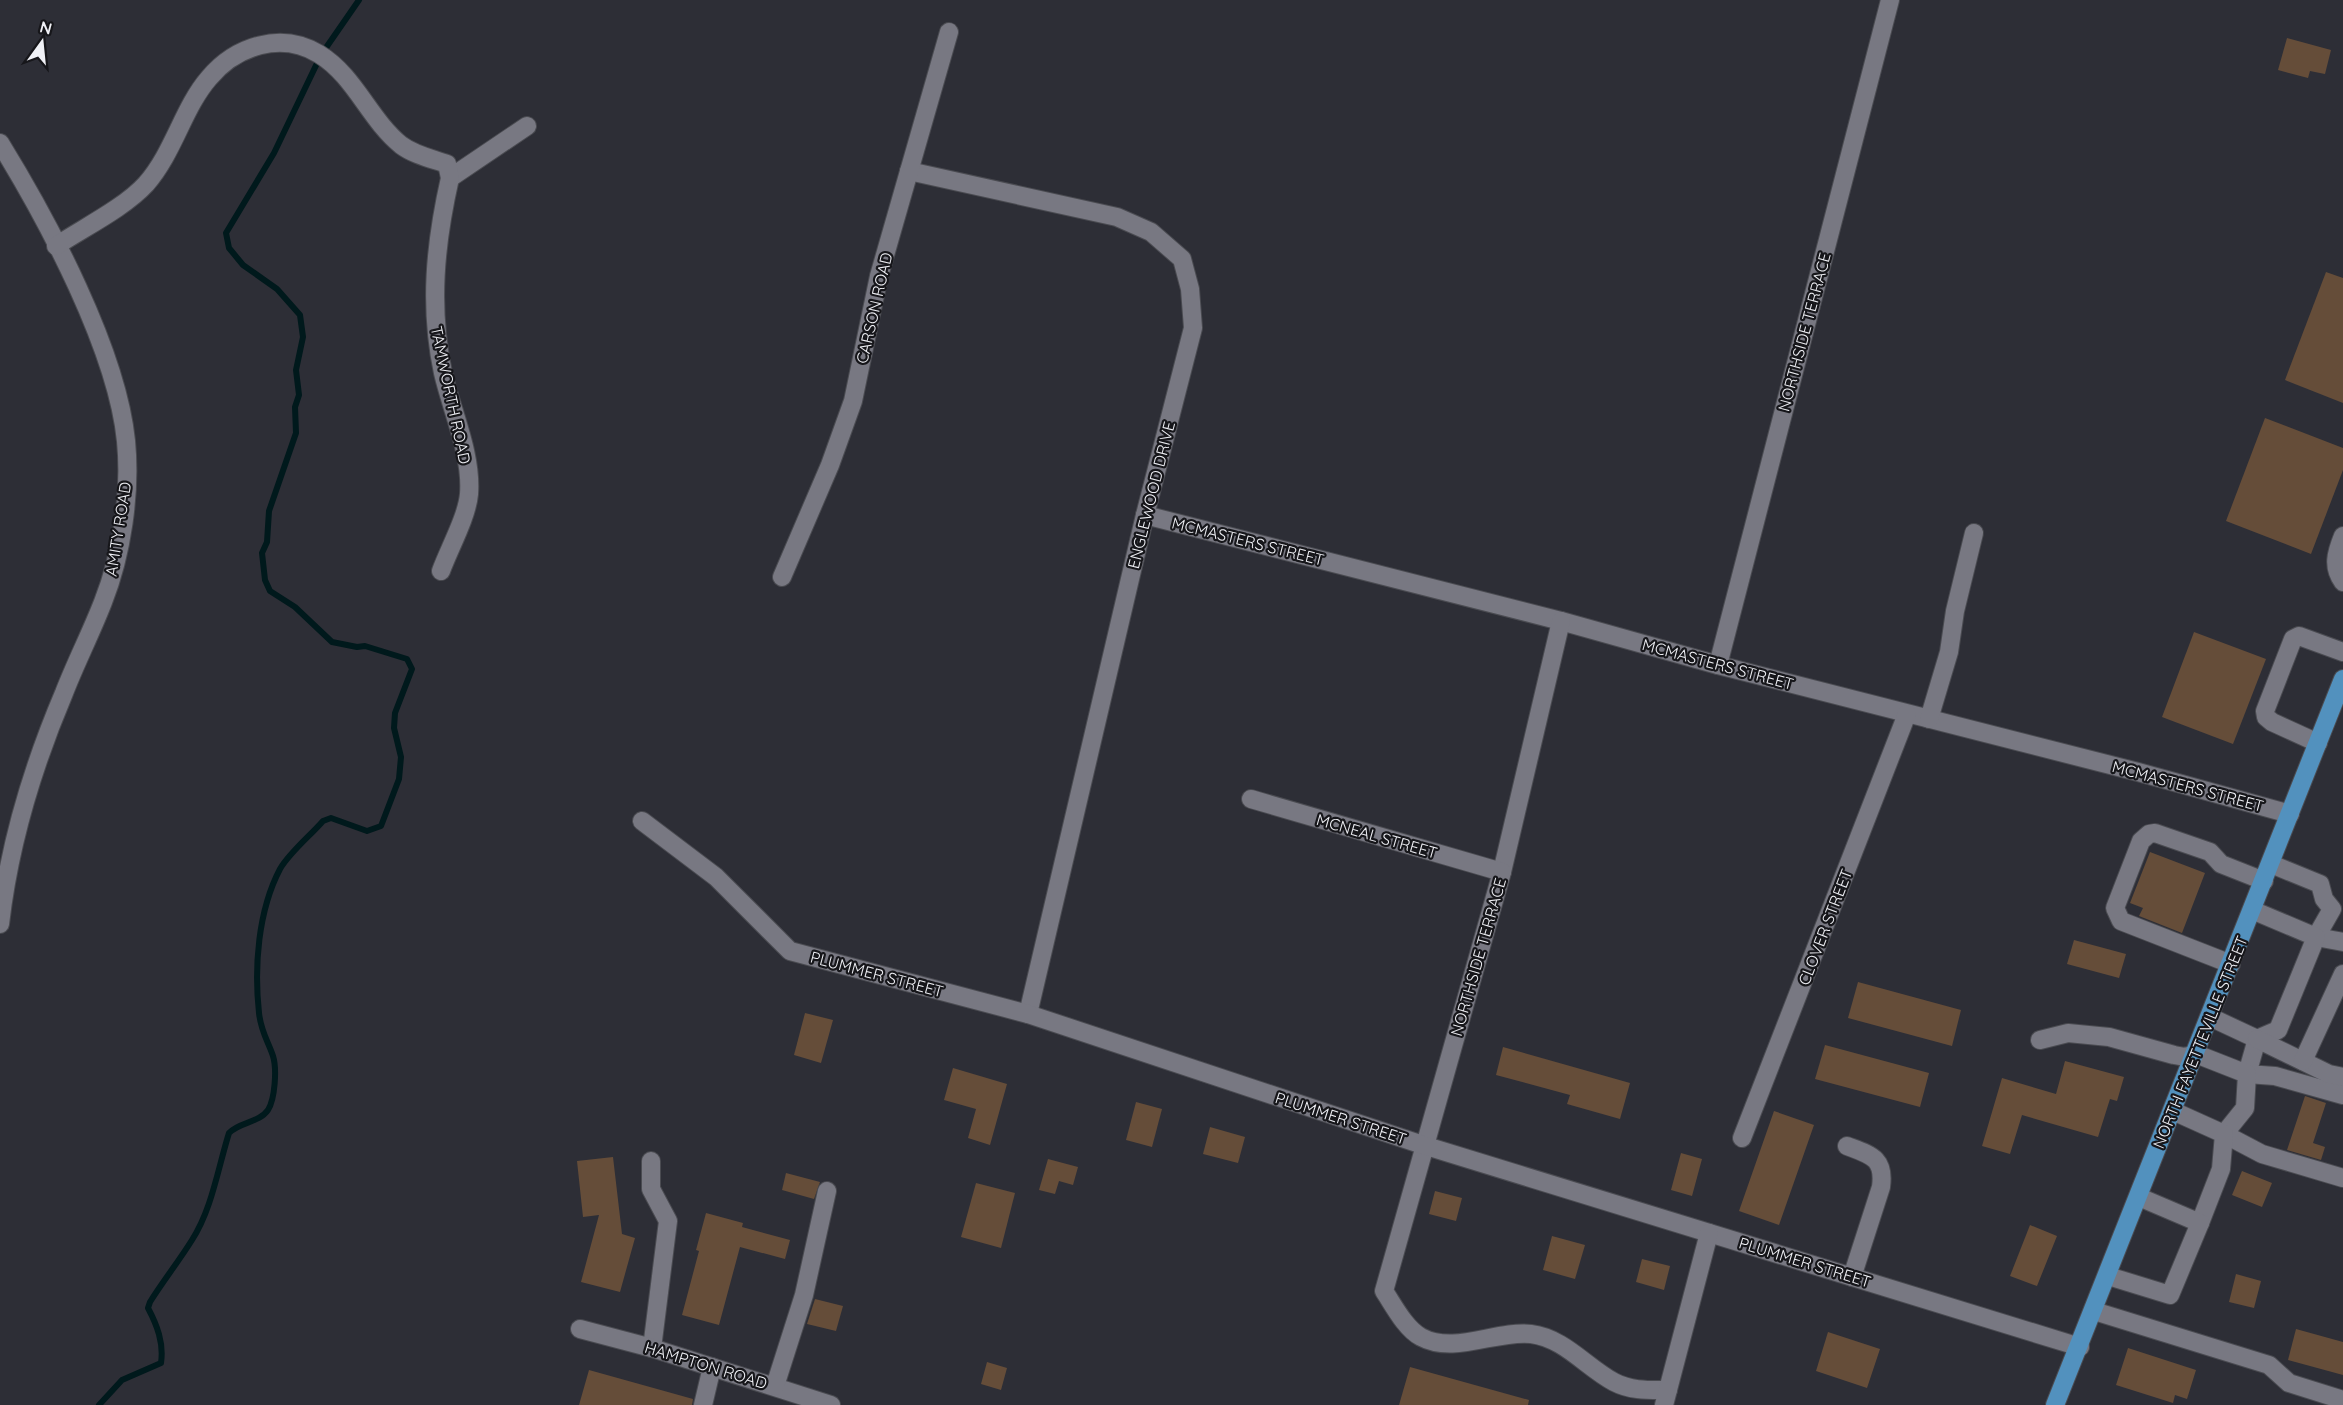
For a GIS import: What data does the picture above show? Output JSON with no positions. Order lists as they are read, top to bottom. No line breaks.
{"streets":{"main road":["NORTH FAYETTEVILLE STREET"],"street":["CARSON ROAD","NORTHSIDE TERRACE","TAMWORTH ROAD","ENGLEWOOD DRIVE","AMITY ROAD","MCMASTERS STREET","MCNEAL STREET","CLOVER STREET","PLUMMER STREET","HAMPTON ROAD"]},"crossings":[["CARSON ROAD","ENGLEWOOD DRIVE"],["NORTHSIDE TERRACE","MCMASTERS STREET"],["NORTHSIDE TERRACE","MCNEAL STREET"],["NORTHSIDE TERRACE","PLUMMER STREET"],["ENGLEWOOD DRIVE","MCMASTERS STREET"],["ENGLEWOOD DRIVE","PLUMMER STREET"],["MCMASTERS STREET","CLOVER STREET"],["MCMASTERS STREET","NORTH FAYETTEVILLE STREET"],["PLUMMER STREET","NORTH FAYETTEVILLE STREET"]],"north":"top"}
